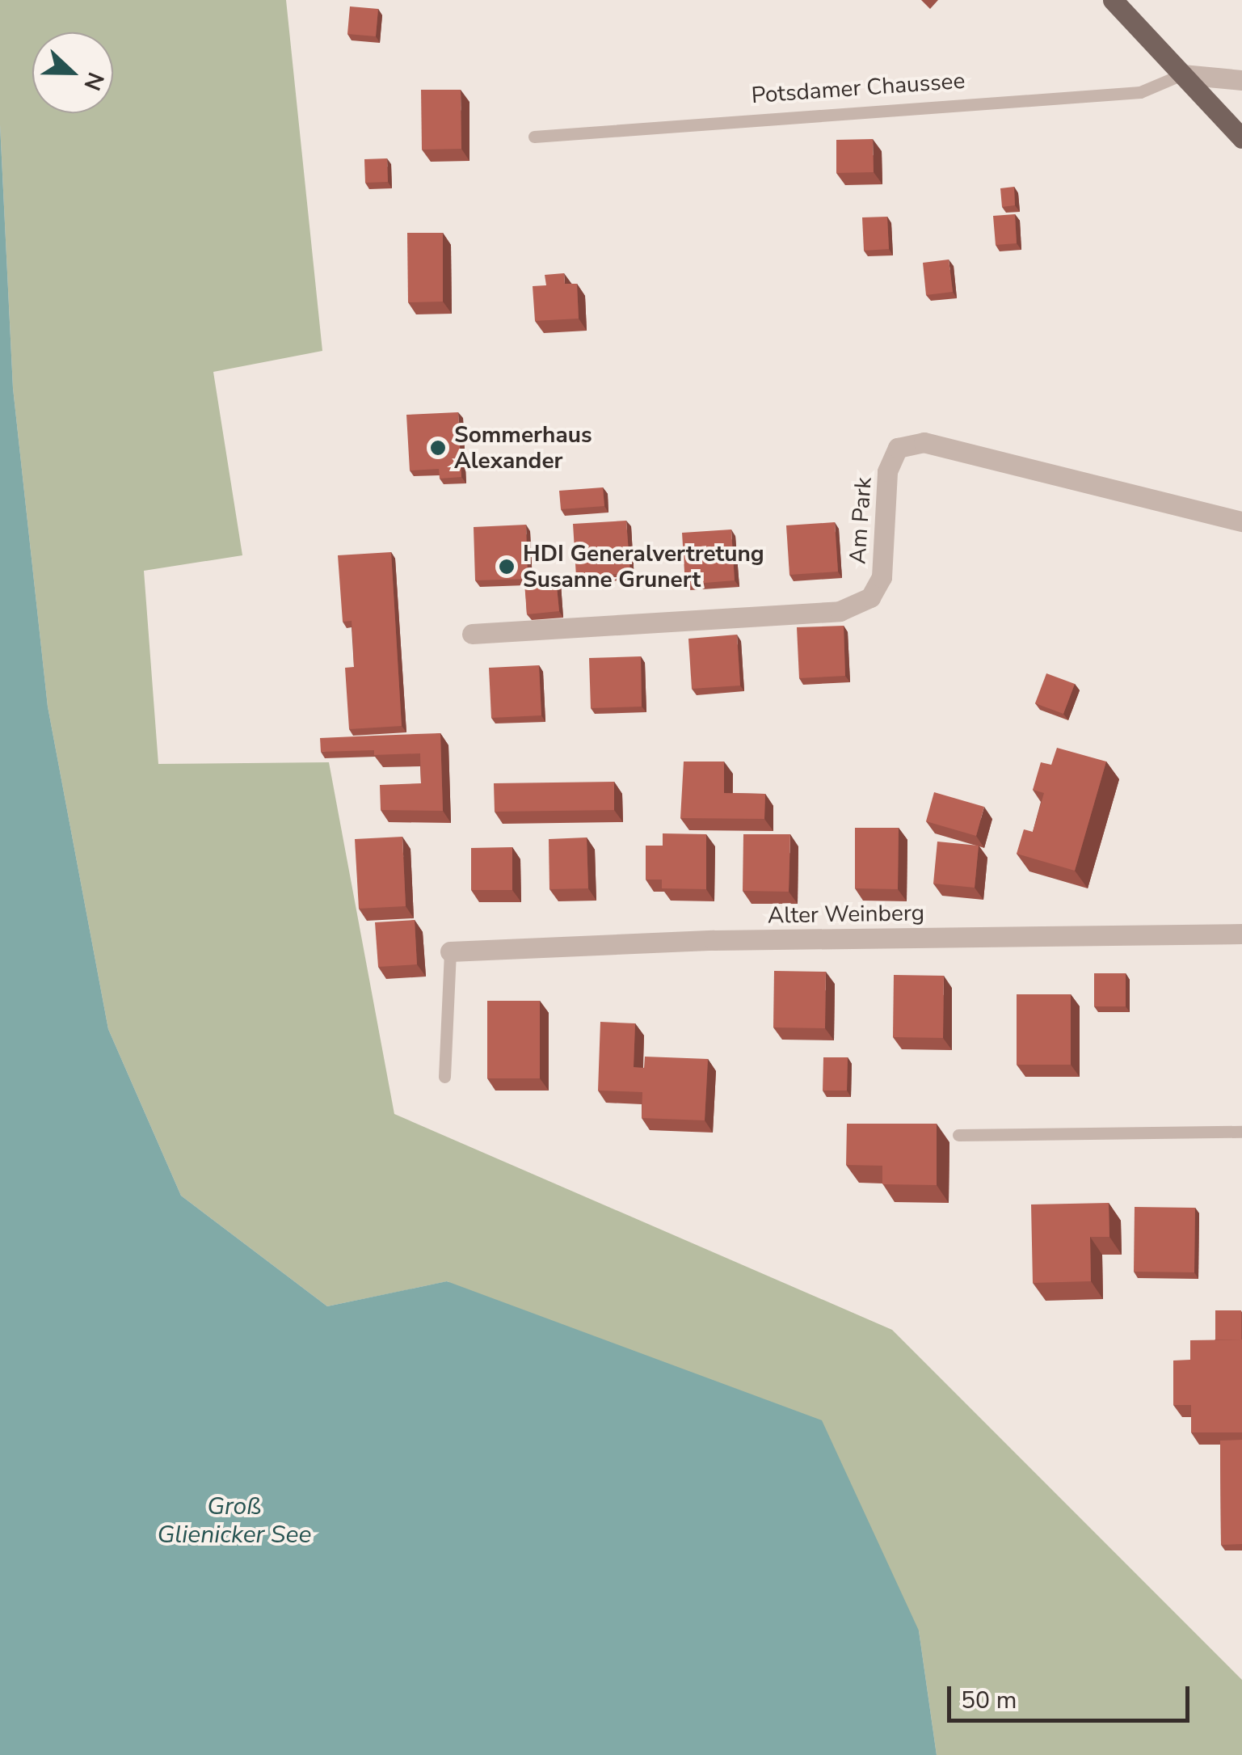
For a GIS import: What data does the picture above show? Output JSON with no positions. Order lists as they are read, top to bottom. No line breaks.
{"streets":{"street":["Am Park","Alter Weinberg"],"lane":["Potsdamer Chaussee"]},"water":["Groß Glienicker See"],"places":["Sommerhaus Alexander","HDI Generalvertretung Susanne Grunert"],"scale_bar":"50 m","north":"right"}
